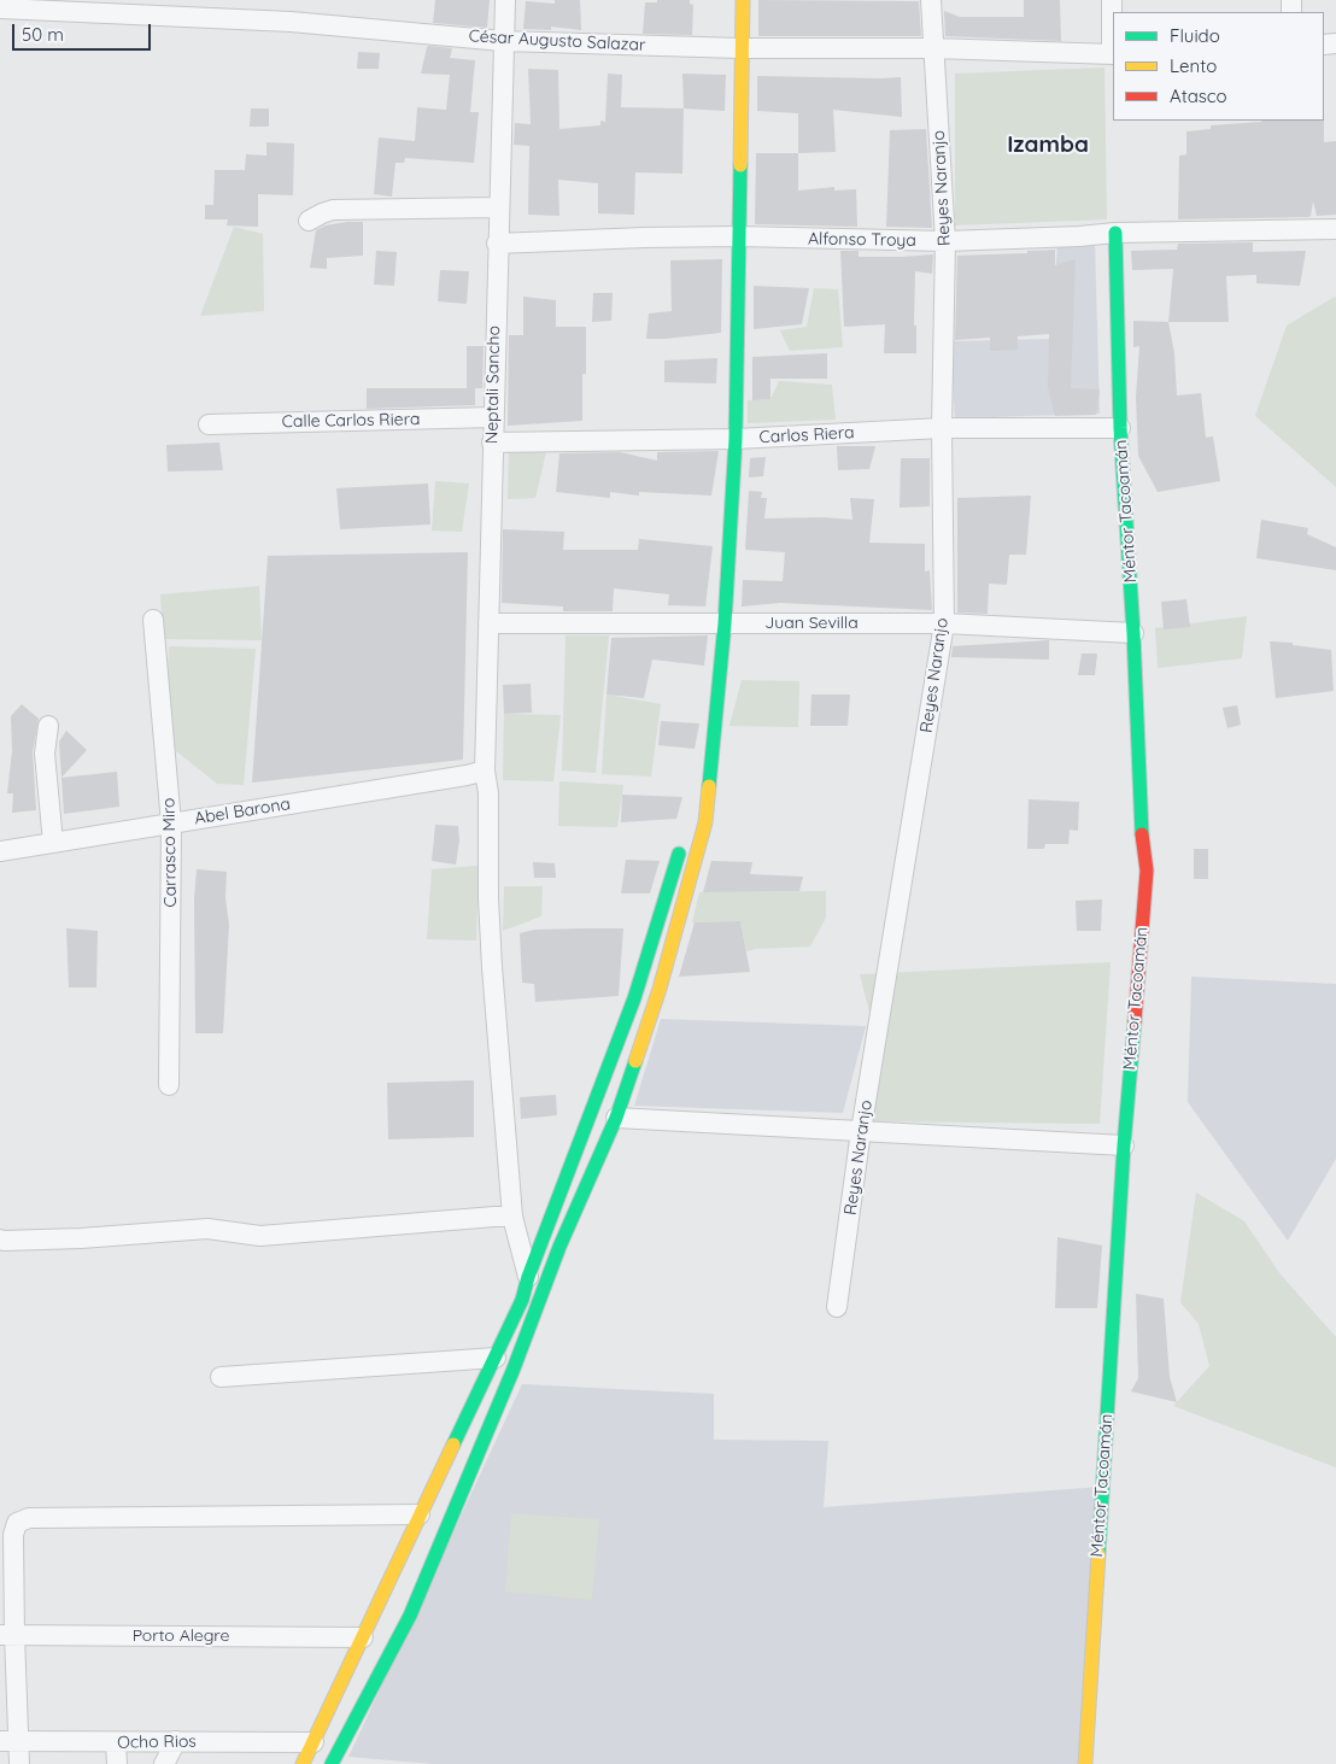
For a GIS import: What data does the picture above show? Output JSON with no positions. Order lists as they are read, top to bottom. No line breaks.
{"streets":{"street":["César Augusto Salazar","Reyes Naranjo","Alfonso Troya","Neptali Sancho","Calle Carlos Riera","Carlos Riera","Méntor Tacoamán","Juan Sevilla","Abel Barona","Carrasco Miro","Porto Alegre","Ocho Rios"]},"crossings":[["César Augusto Salazar","Reyes Naranjo"],["César Augusto Salazar","Neptali Sancho"],["Reyes Naranjo","Alfonso Troya"],["Reyes Naranjo","Carlos Riera"],["Reyes Naranjo","Juan Sevilla"],["Alfonso Troya","Neptali Sancho"],["Alfonso Troya","Méntor Tacoamán"],["Neptali Sancho","Calle Carlos Riera"],["Neptali Sancho","Carlos Riera"],["Neptali Sancho","Juan Sevilla"],["Neptali Sancho","Abel Barona"],["Carlos Riera","Méntor Tacoamán"],["Méntor Tacoamán","Juan Sevilla"],["Abel Barona","Carrasco Miro"]],"districts":["Izamba"],"legend":["Fluido","Lento","Atasco"],"scale_bar":"50 m"}
